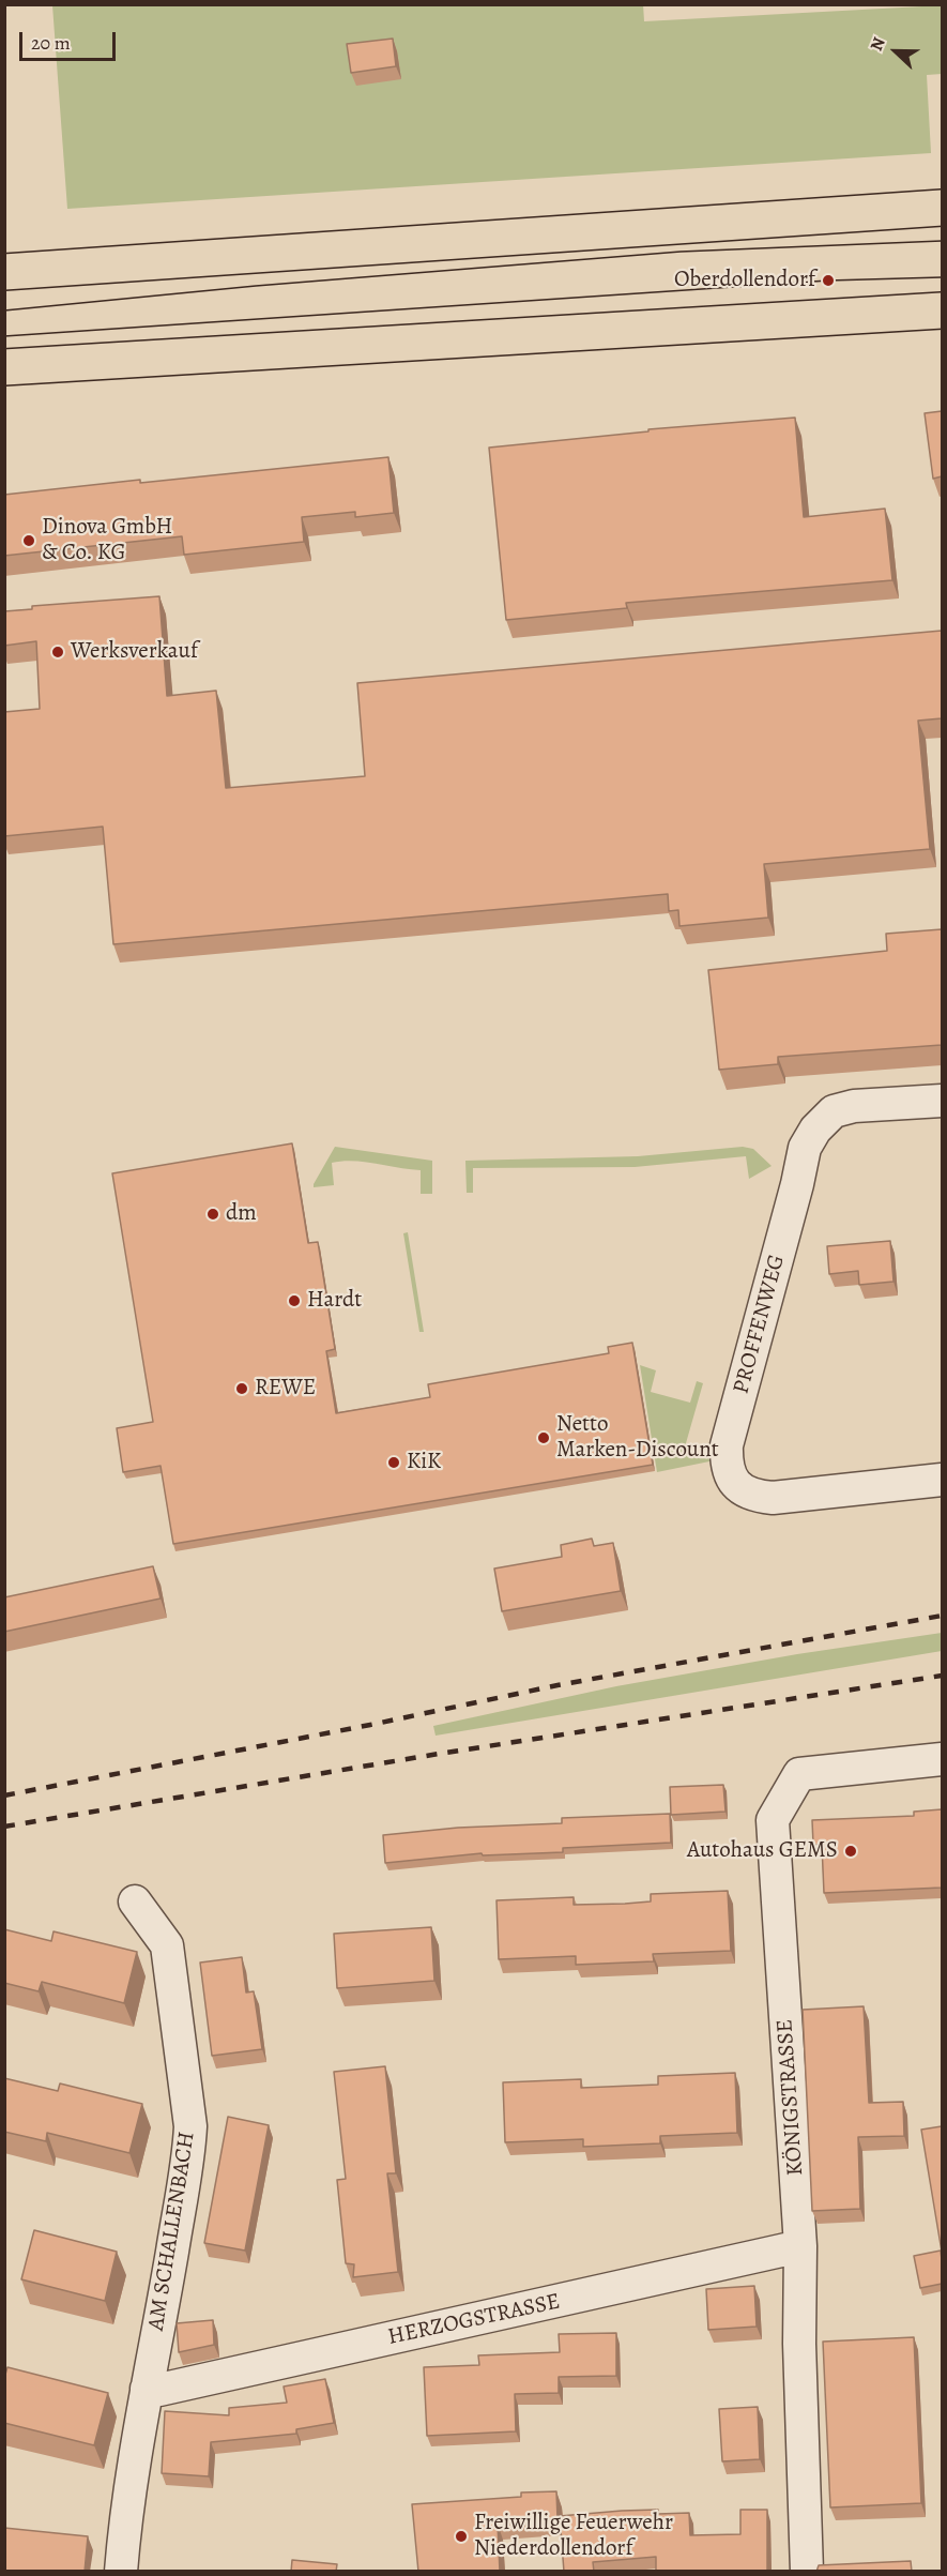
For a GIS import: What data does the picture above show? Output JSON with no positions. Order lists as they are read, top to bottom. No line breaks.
{"streets":{"street":["PROFFENWEG","KÖNIGSTRASSE","AM SCHALLENBACH","HERZOGSTRASSE"]},"crossings":[["KÖNIGSTRASSE","HERZOGSTRASSE"],["AM SCHALLENBACH","HERZOGSTRASSE"]],"places":["Oberdollendorf","Dinova GmbH & Co. KG","Werksverkauf","dm","Hardt","REWE","Netto Marken-Discount","KiK","Autohaus GEMS","Freiwillige Feuerwehr Niederdollendorf"],"scale_bar":"20 m","north":"left"}
